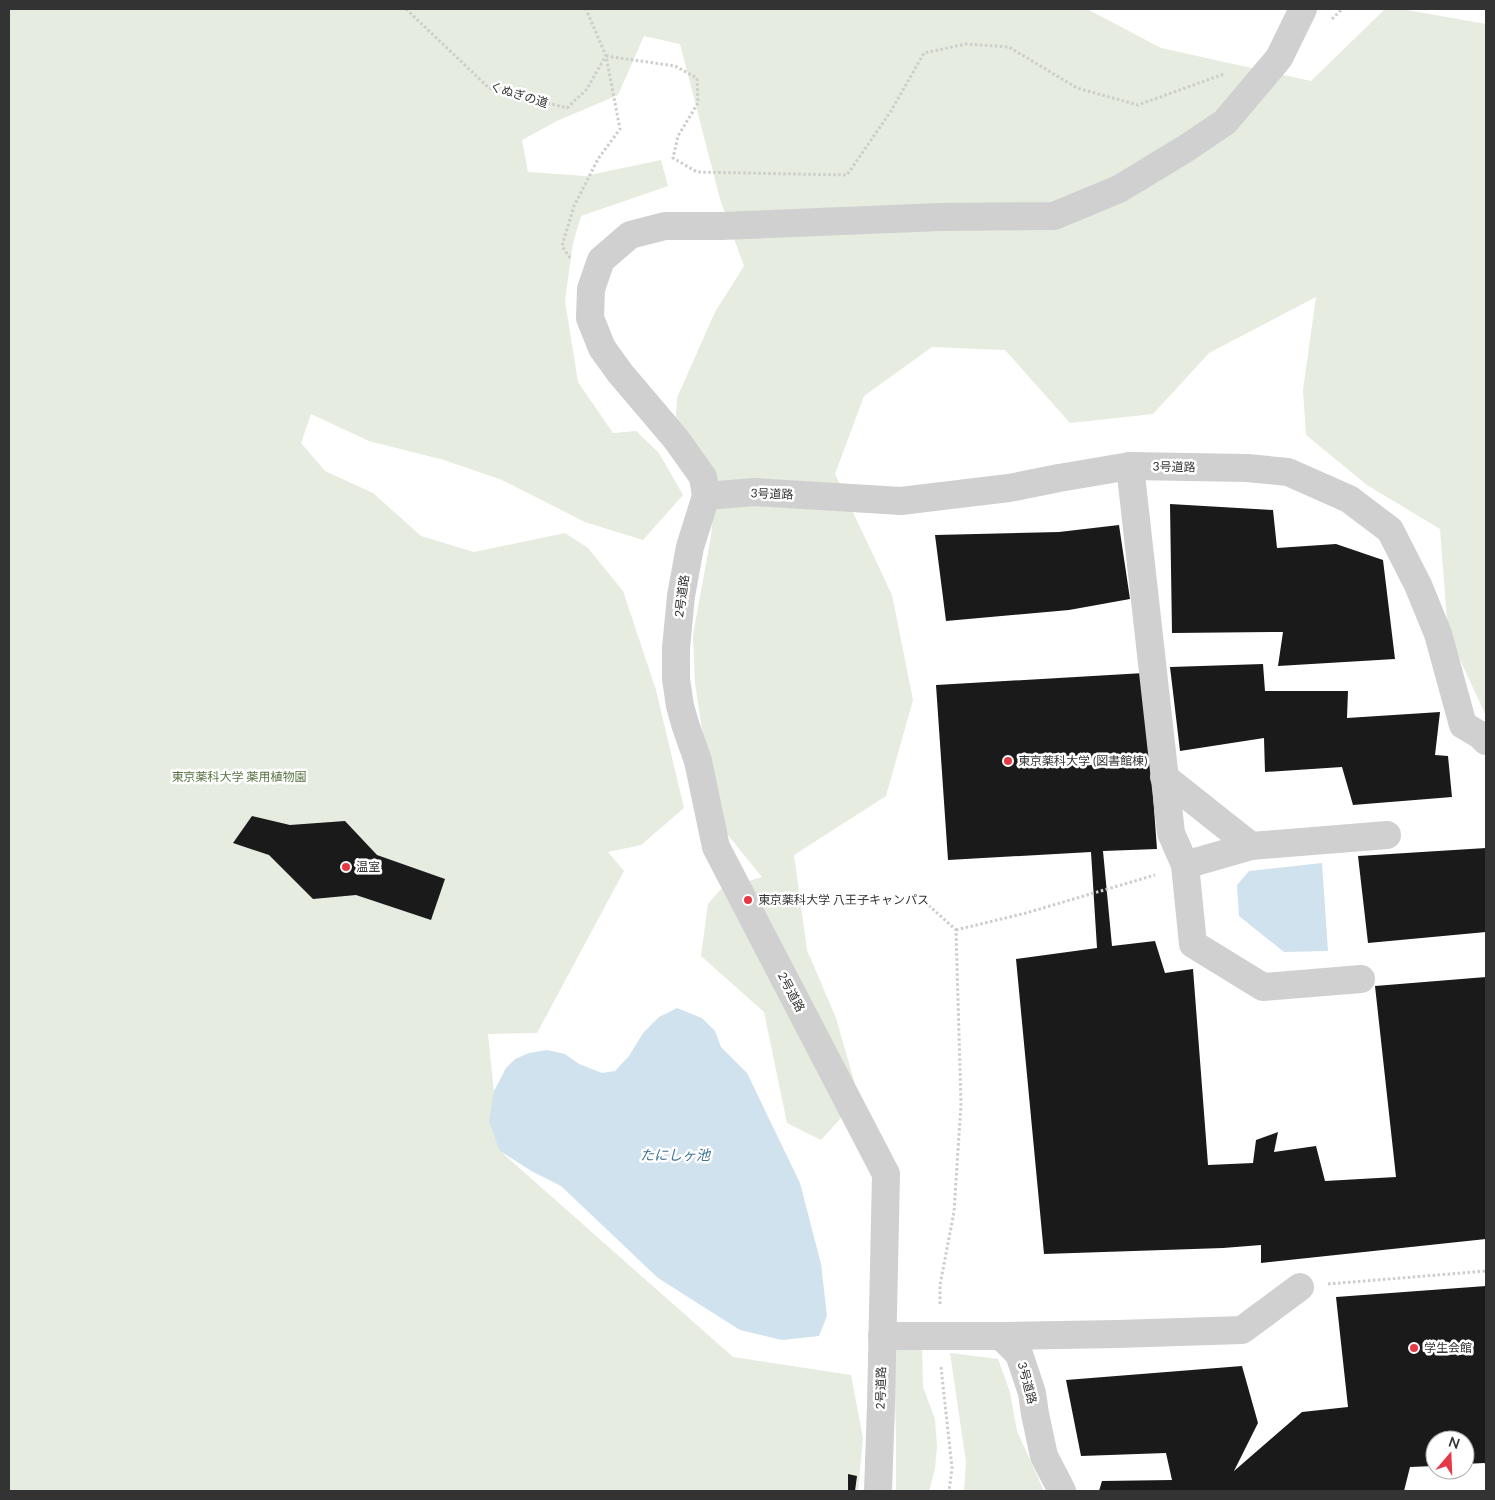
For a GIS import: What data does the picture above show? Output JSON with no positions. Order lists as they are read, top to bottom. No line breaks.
{"streets":{"lane":["3号道路","2号道路"],"path":["くぬぎの道"]},"crossings":[["3号道路","2号道路"]],"water":["たにしヶ池"],"parks":["東京薬科大学 薬用植物園"],"places":["東京薬科大学 (図書館棟)","温室","東京薬科大学 八王子キャンパス","学生会館"],"north":"top"}
